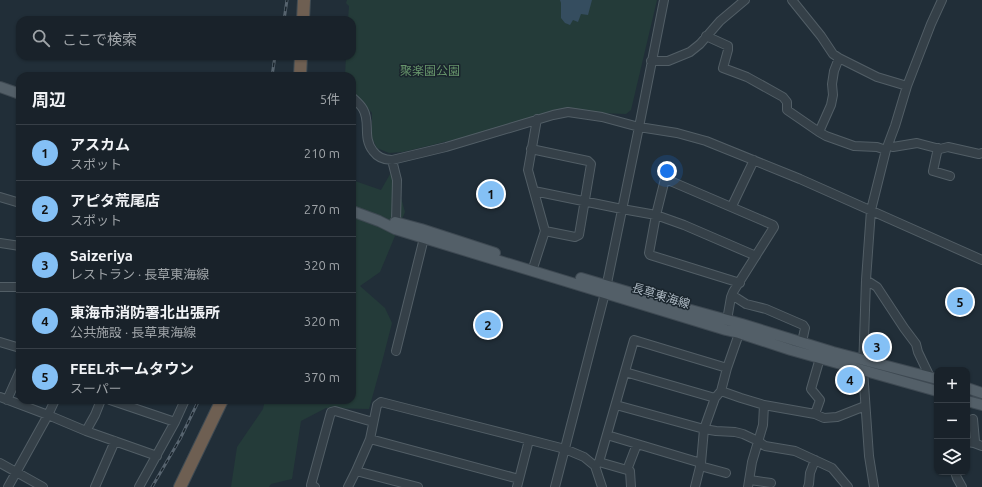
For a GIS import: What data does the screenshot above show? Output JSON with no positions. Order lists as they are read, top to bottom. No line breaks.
{"streets":{"main road":["長草東海線"]},"parks":["聚楽園公園"],"page":{"search":"ここで検索","heading":["周辺","5件"],"list":[{"mark":"1","name":"アスカム","note":"スポット","value":"210 m"},{"mark":"2","name":"アピタ荒尾店","note":"スポット","value":"270 m"},{"mark":"3","name":"Saizeriya","note":"レストラン · 長草東海線","value":"320 m"},{"mark":"4","name":"東海市消防署北出張所","note":"公共施設 · 長草東海線","value":"320 m"},{"mark":"5","name":"FEELホームタウン","note":"スーパー","value":"370 m"}],"pins":["1","5","2","3","4"],"map_buttons":["+","−"]}}
